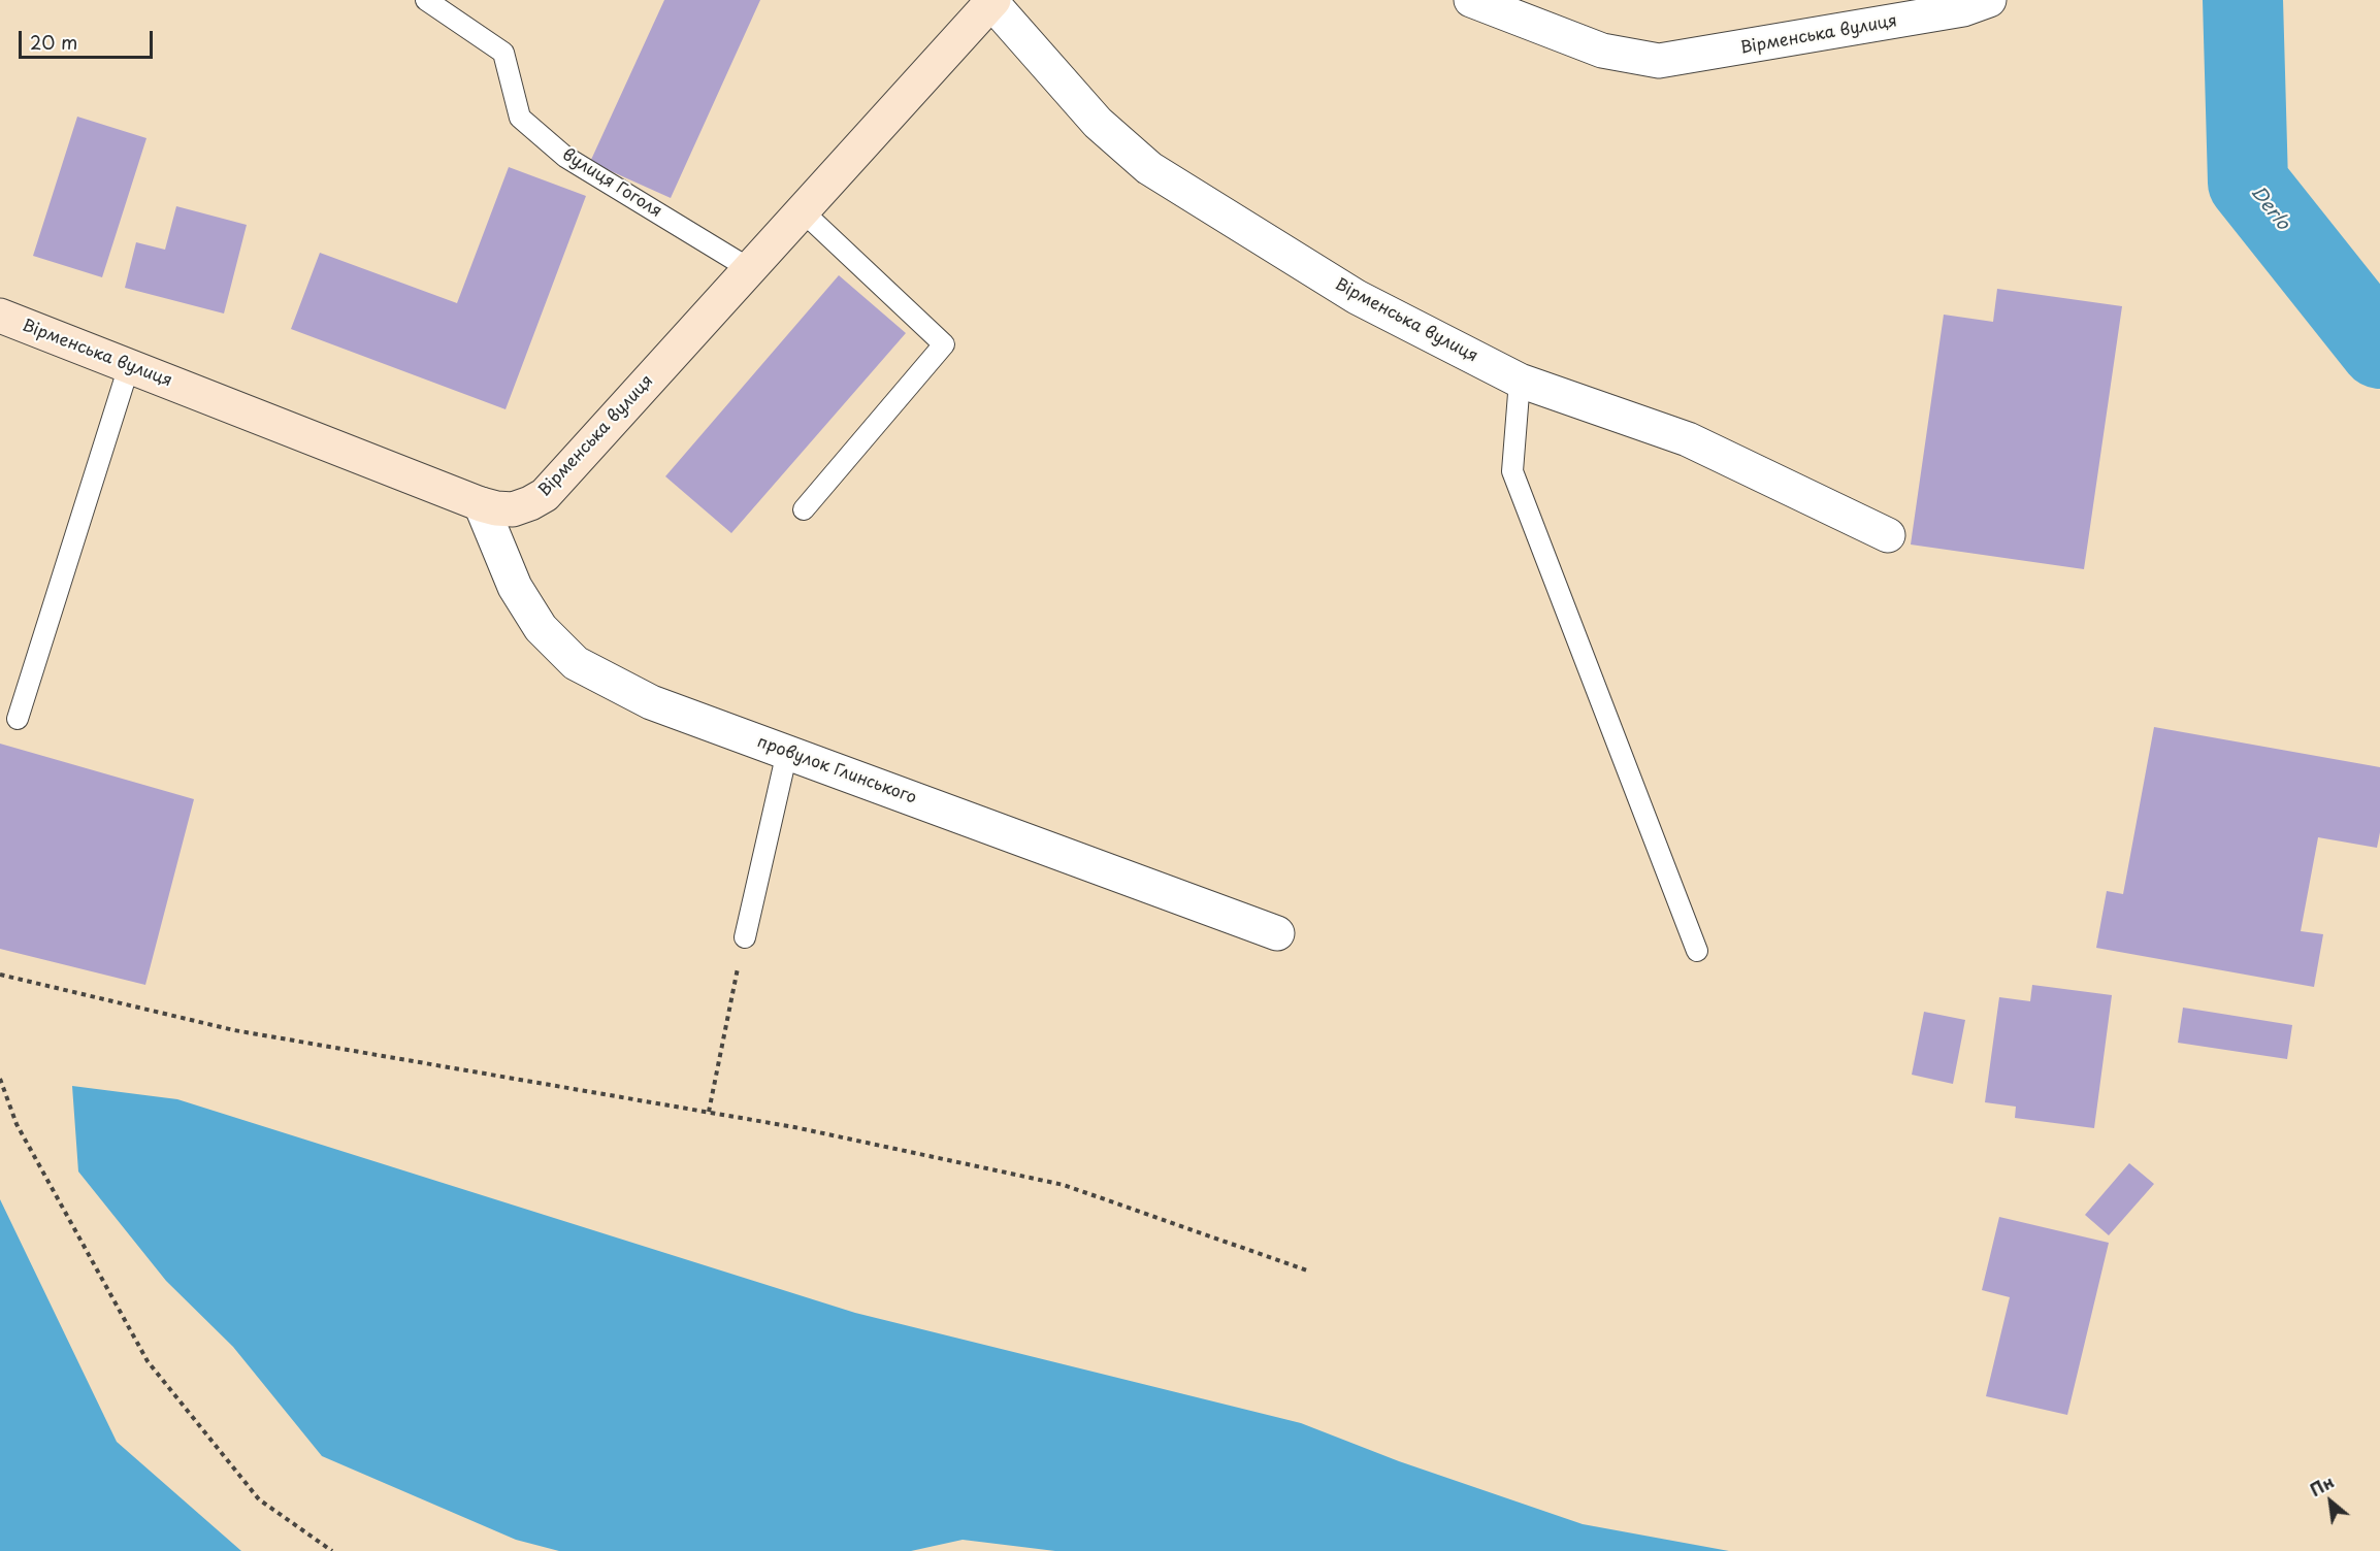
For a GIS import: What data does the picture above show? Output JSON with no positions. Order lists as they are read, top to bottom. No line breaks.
{"streets":{"main road":["Вірменська вулиця"],"street":["провулок Глинського"],"lane":["вулиця Гоголя"]},"crossings":[["Вірменська вулиця","вулиця Гоголя"],["Вірменська вулиця","провулок Глинського"]],"water":["Derlo"],"scale_bar":"20 m","north":"top left"}
